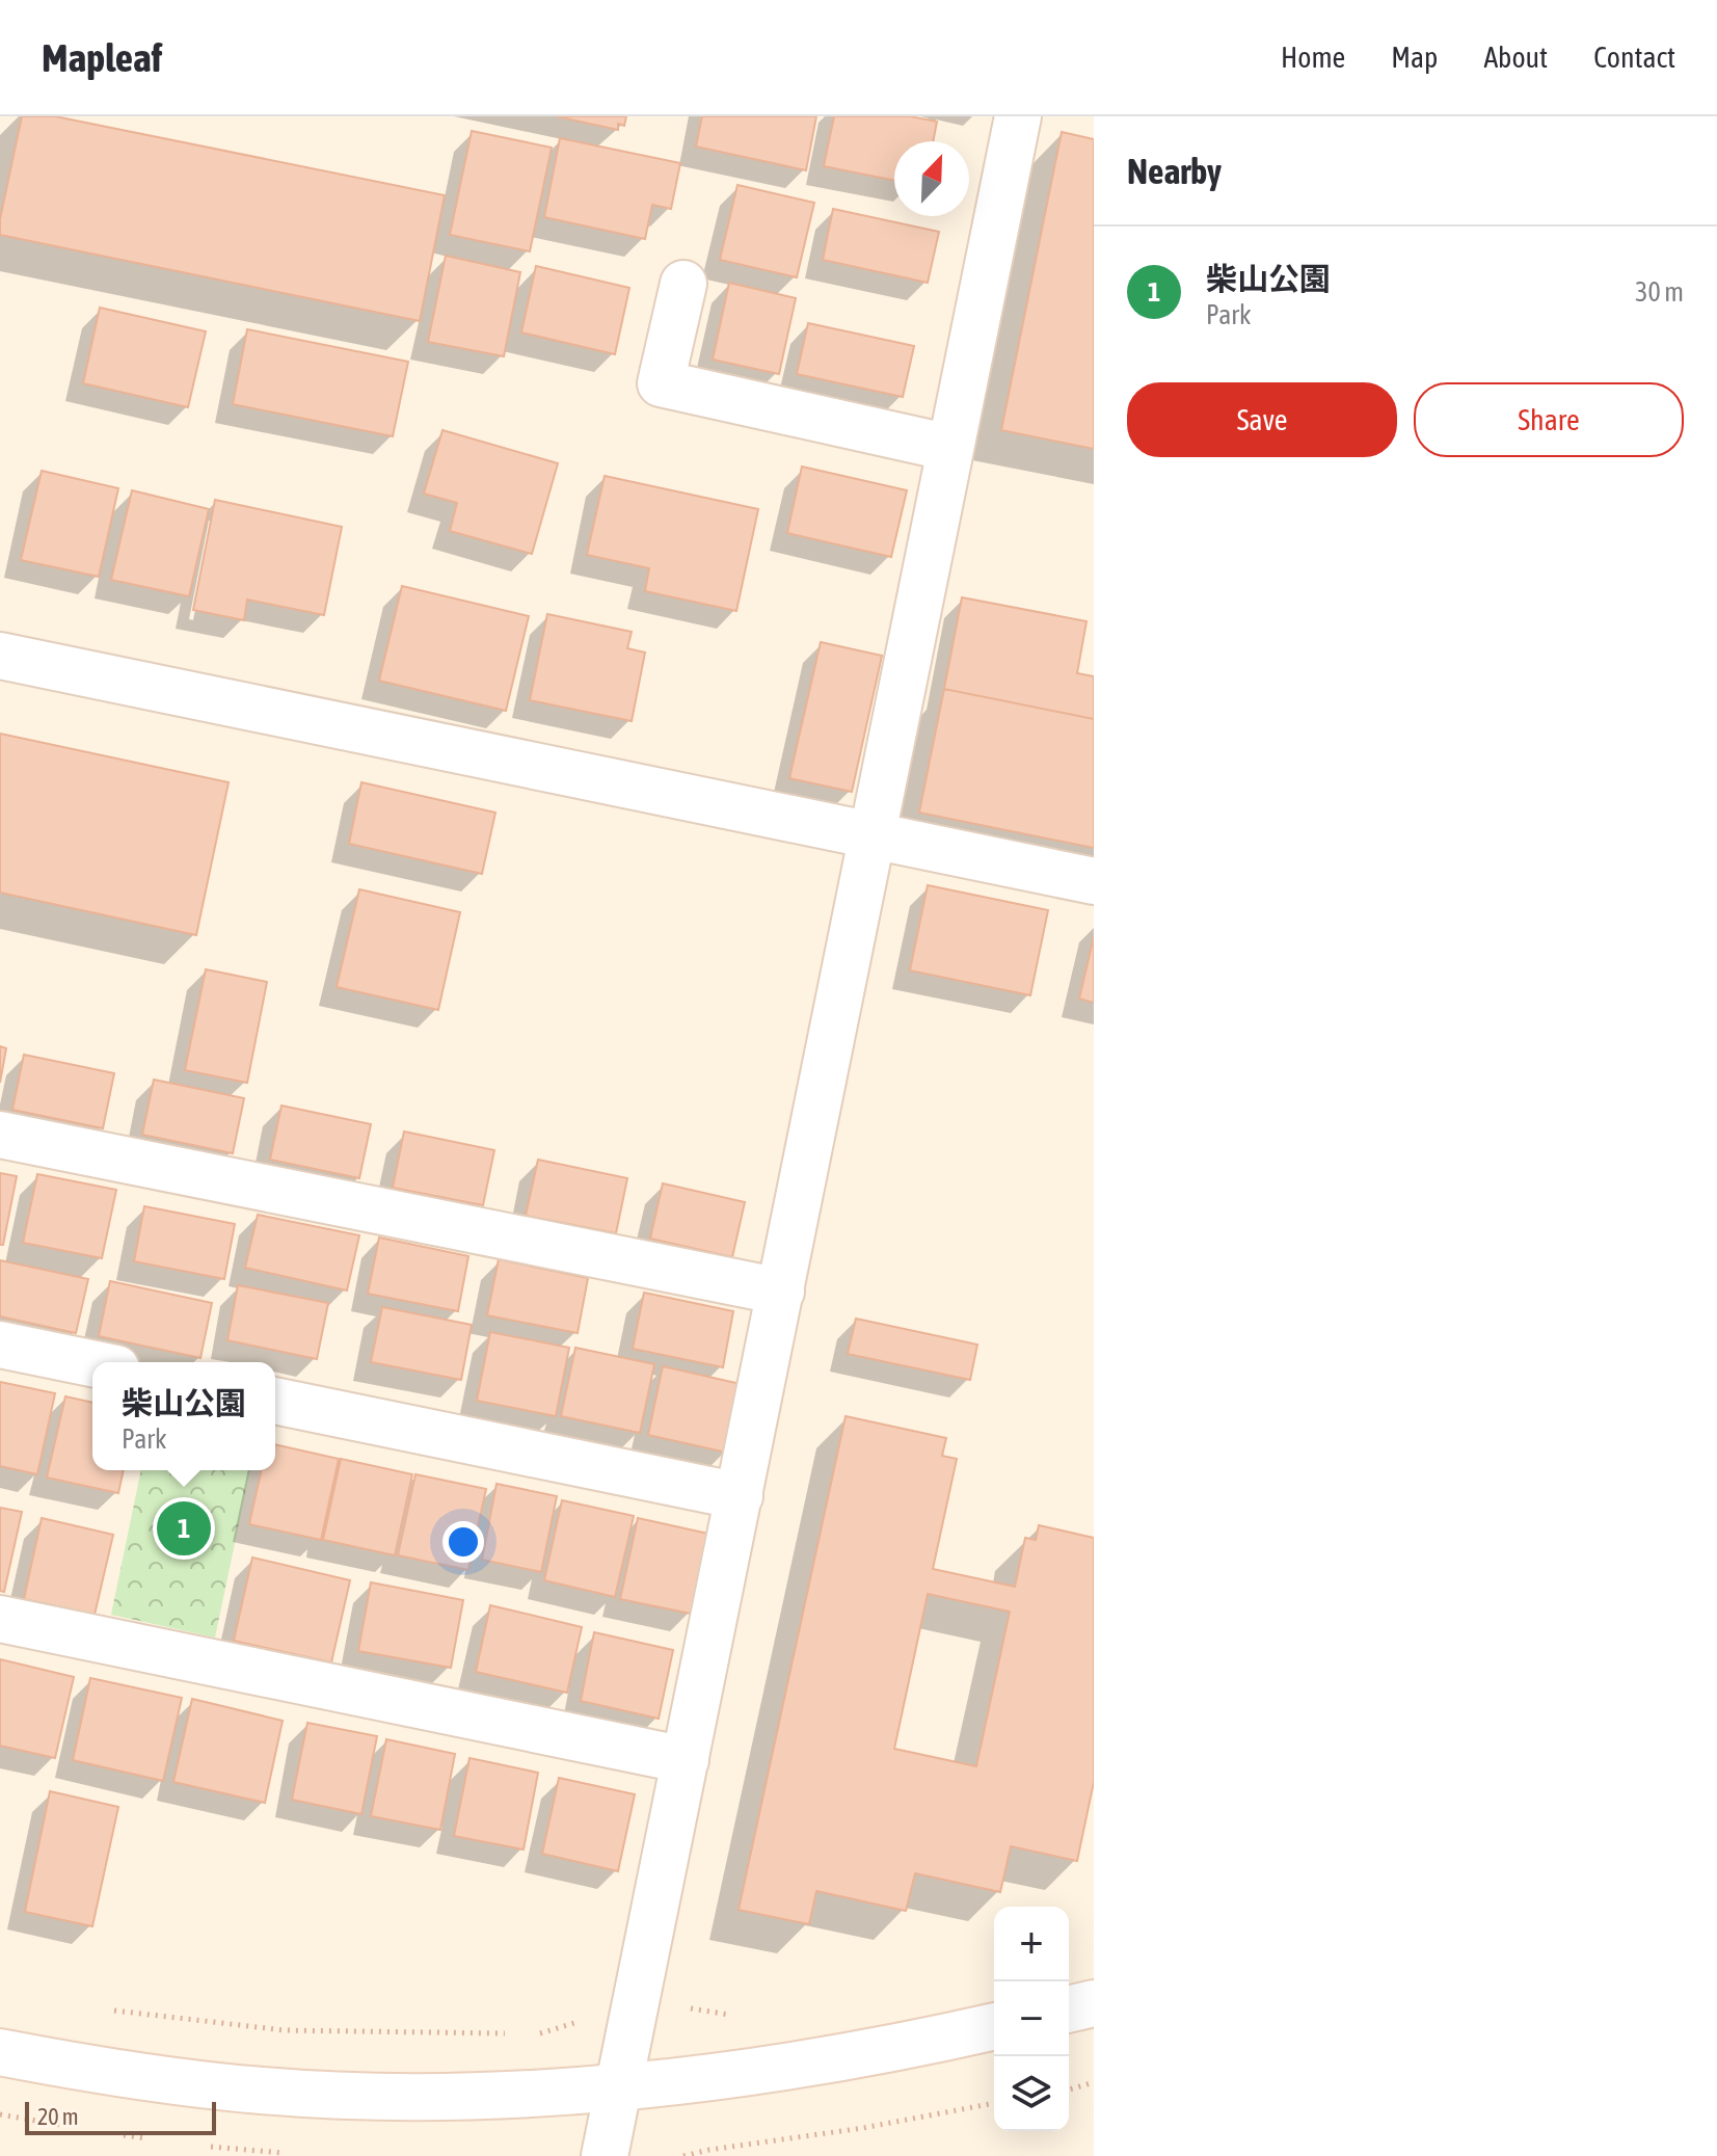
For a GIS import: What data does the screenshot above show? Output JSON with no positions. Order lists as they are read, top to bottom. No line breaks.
{"scale_bar":"20 m","north":"top right","page":{"header":"Mapleaf","nav":["Home","Map","About","Contact"],"heading":"Nearby","list":[{"mark":"1","name":"柴山公園","note":"Park","value":"30 m"}],"buttons":["Save","Share"],"popup":["柴山公園","Park"],"pins":"1","map_buttons":["+","−"],"scale":"20 m"}}
